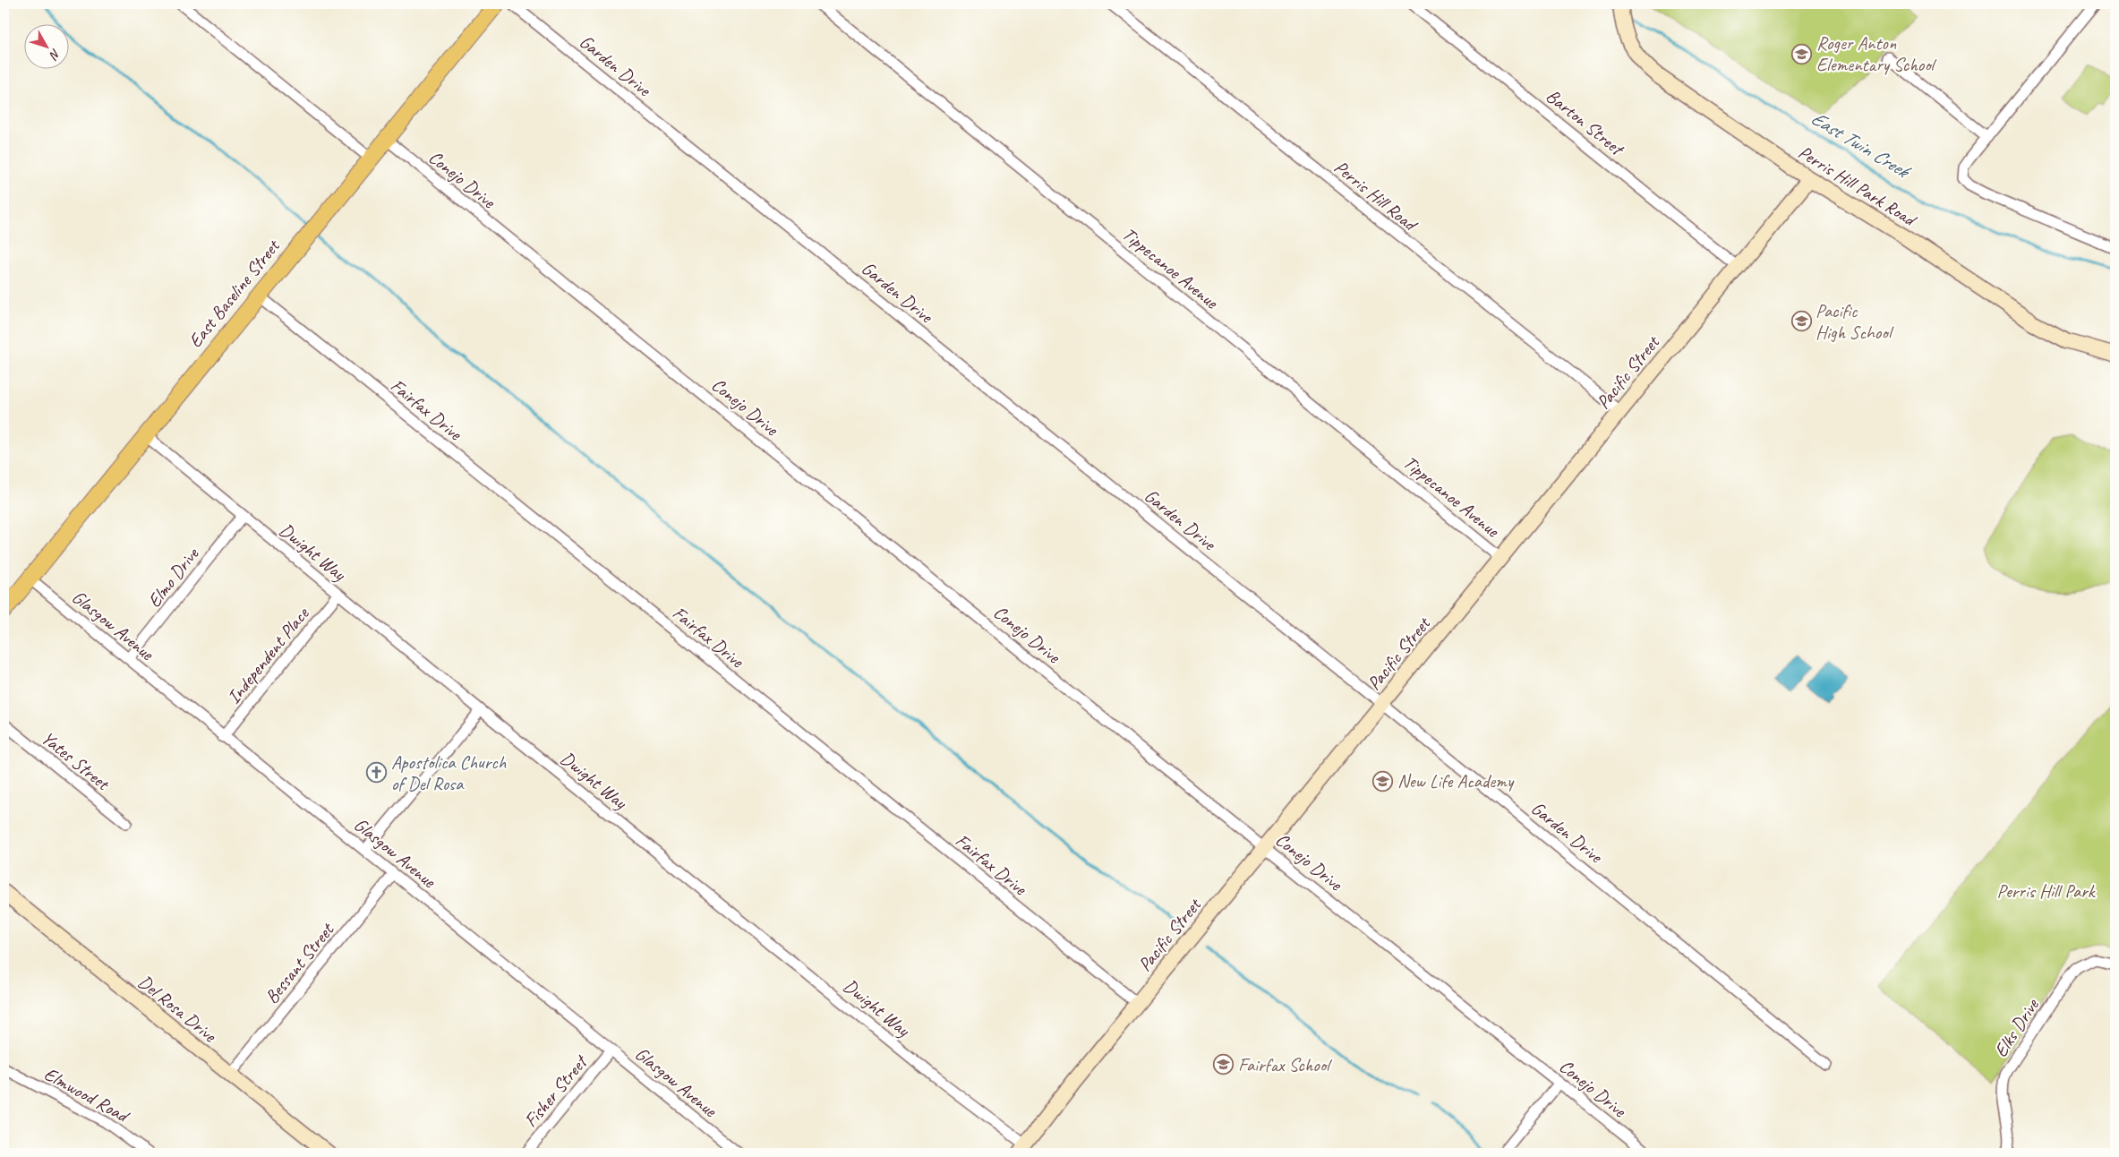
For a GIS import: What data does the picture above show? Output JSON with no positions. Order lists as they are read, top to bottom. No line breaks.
{"streets":{"main road":["East Baseline Street"],"street":["Garden Drive","Barton Street","Conejo Drive","Perris Hill Park Road","Perris Hill Road","Tippecanoe Avenue","Pacific Street","Fairfax Drive","Dwight Way","Elmo Drive","Glasgow Avenue","Independent Place","Yates Street","Bessant Street","Del Rosa Drive","Elks Drive","Fisher Street","Elmwood Road"]},"crossings":[["Garden Drive","Pacific Street"],["Barton Street","Pacific Street"],["Conejo Drive","East Baseline Street"],["Conejo Drive","Pacific Street"],["Perris Hill Park Road","Pacific Street"],["Perris Hill Road","Pacific Street"],["Tippecanoe Avenue","Pacific Street"],["East Baseline Street","Fairfax Drive"],["East Baseline Street","Dwight Way"],["East Baseline Street","Glasgow Avenue"],["Pacific Street","Fairfax Drive"],["Pacific Street","Dwight Way"],["Dwight Way","Elmo Drive"],["Dwight Way","Independent Place"],["Elmo Drive","Glasgow Avenue"],["Glasgow Avenue","Independent Place"],["Glasgow Avenue","Bessant Street"],["Glasgow Avenue","Fisher Street"],["Bessant Street","Del Rosa Drive"]],"water":["East Twin Creek"],"parks":["Perris Hill Park"],"places":{"school or university":["Roger Anton Elementary School","Pacific High School","New Life Academy","Fairfax School"],"church":["Apostolica Church of Del Rosa"]},"north":"bottom right"}
